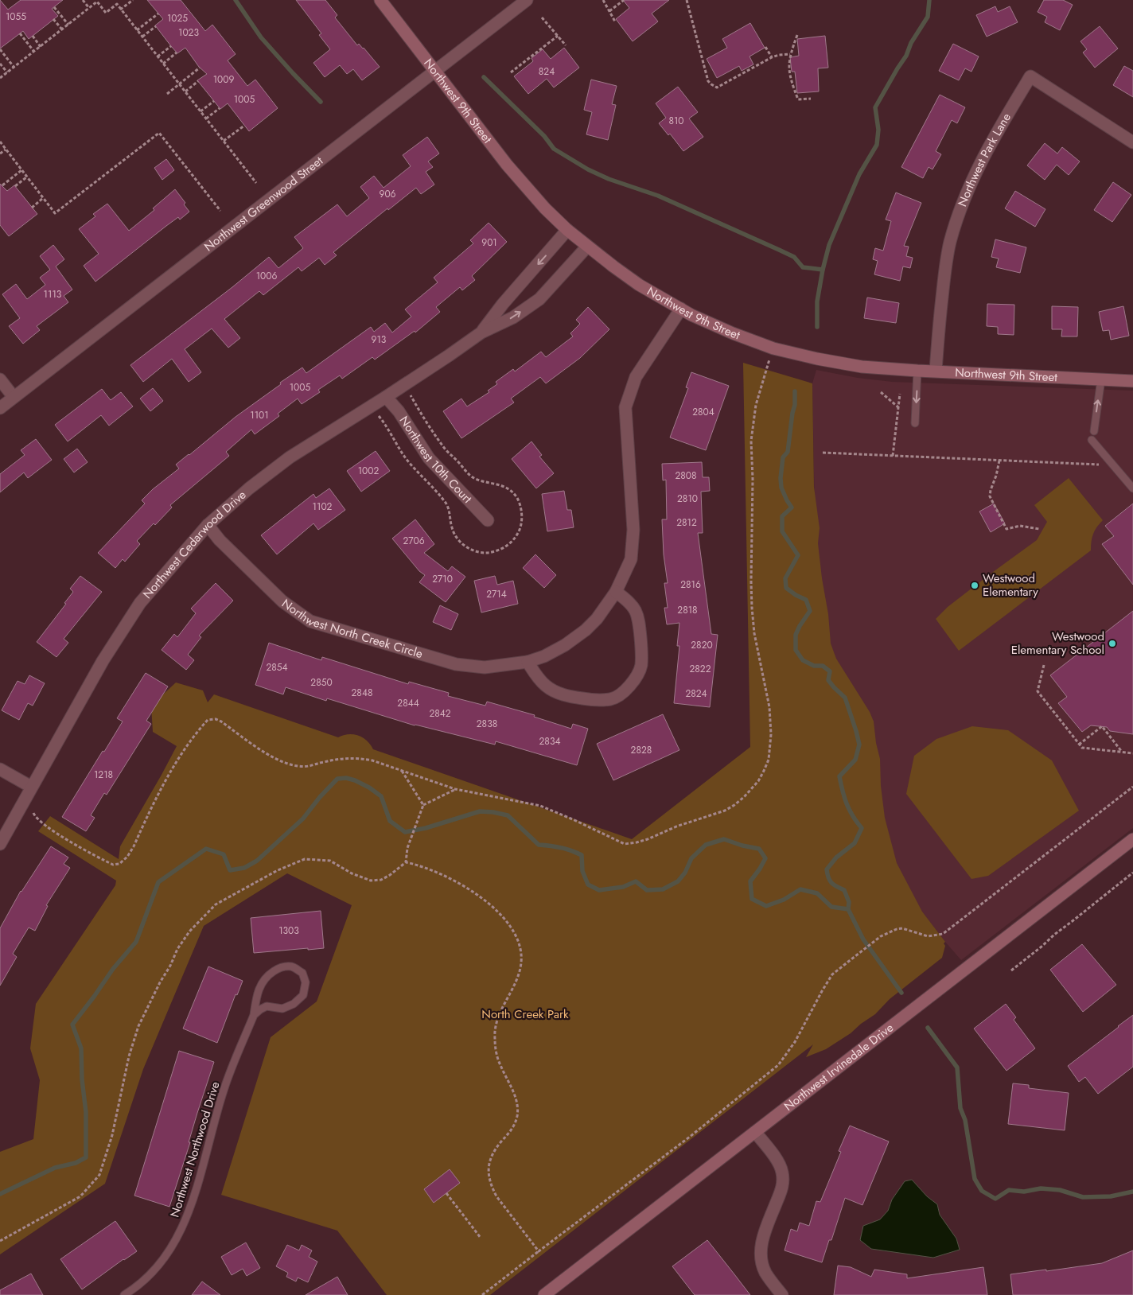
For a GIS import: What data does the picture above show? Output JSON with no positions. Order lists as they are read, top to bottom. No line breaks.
{"streets":{"street":["Northwest 9th Street","Northwest Park Lane","Northwest Greenwood Street","Northwest 10th Court","Northwest Cedarwood Drive","Northwest North Creek Circle","Northwest Irvinedale Drive"],"lane":["Northwest Northwood Drive"]},"crossings":[["Northwest 9th Street","Northwest Park Lane"],["Northwest 9th Street","Northwest Greenwood Street"],["Northwest 9th Street","Northwest Cedarwood Drive"],["Northwest 9th Street","Northwest North Creek Circle"],["Northwest 10th Court","Northwest Cedarwood Drive"],["Northwest Cedarwood Drive","Northwest North Creek Circle"]],"parks":["North Creek Park"],"places":["Westwood Elementary","Westwood Elementary School"],"house_numbers":["1055","1025","1023","824","1009","1005","810","906","901","1006","1113","913","1005","2804","1101","1002","2808","2810","1102","2812","2706","2710","2816","2714","2818","2820","2854","2822","2850","2848","2824","2844","2842","2838","2834","2828","1218","1303"]}
